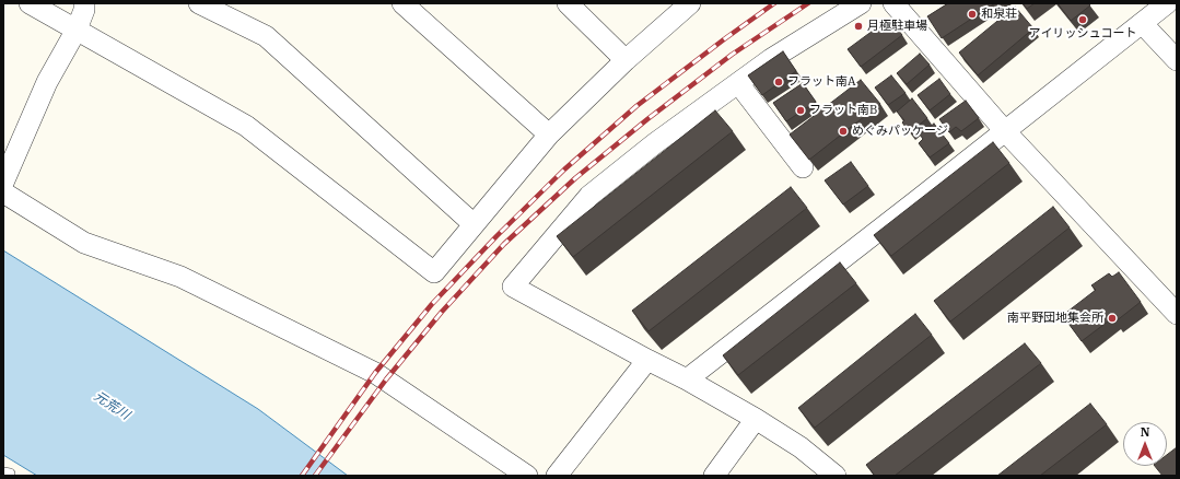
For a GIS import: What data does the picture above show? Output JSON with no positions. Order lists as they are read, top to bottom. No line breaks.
{"water":["元荒川"],"places":["和泉荘","アイリッシュコート","月極駐車場","フラット南A","フラット南B","めぐみパッケージ","南平野団地集会所"],"north":"top"}
